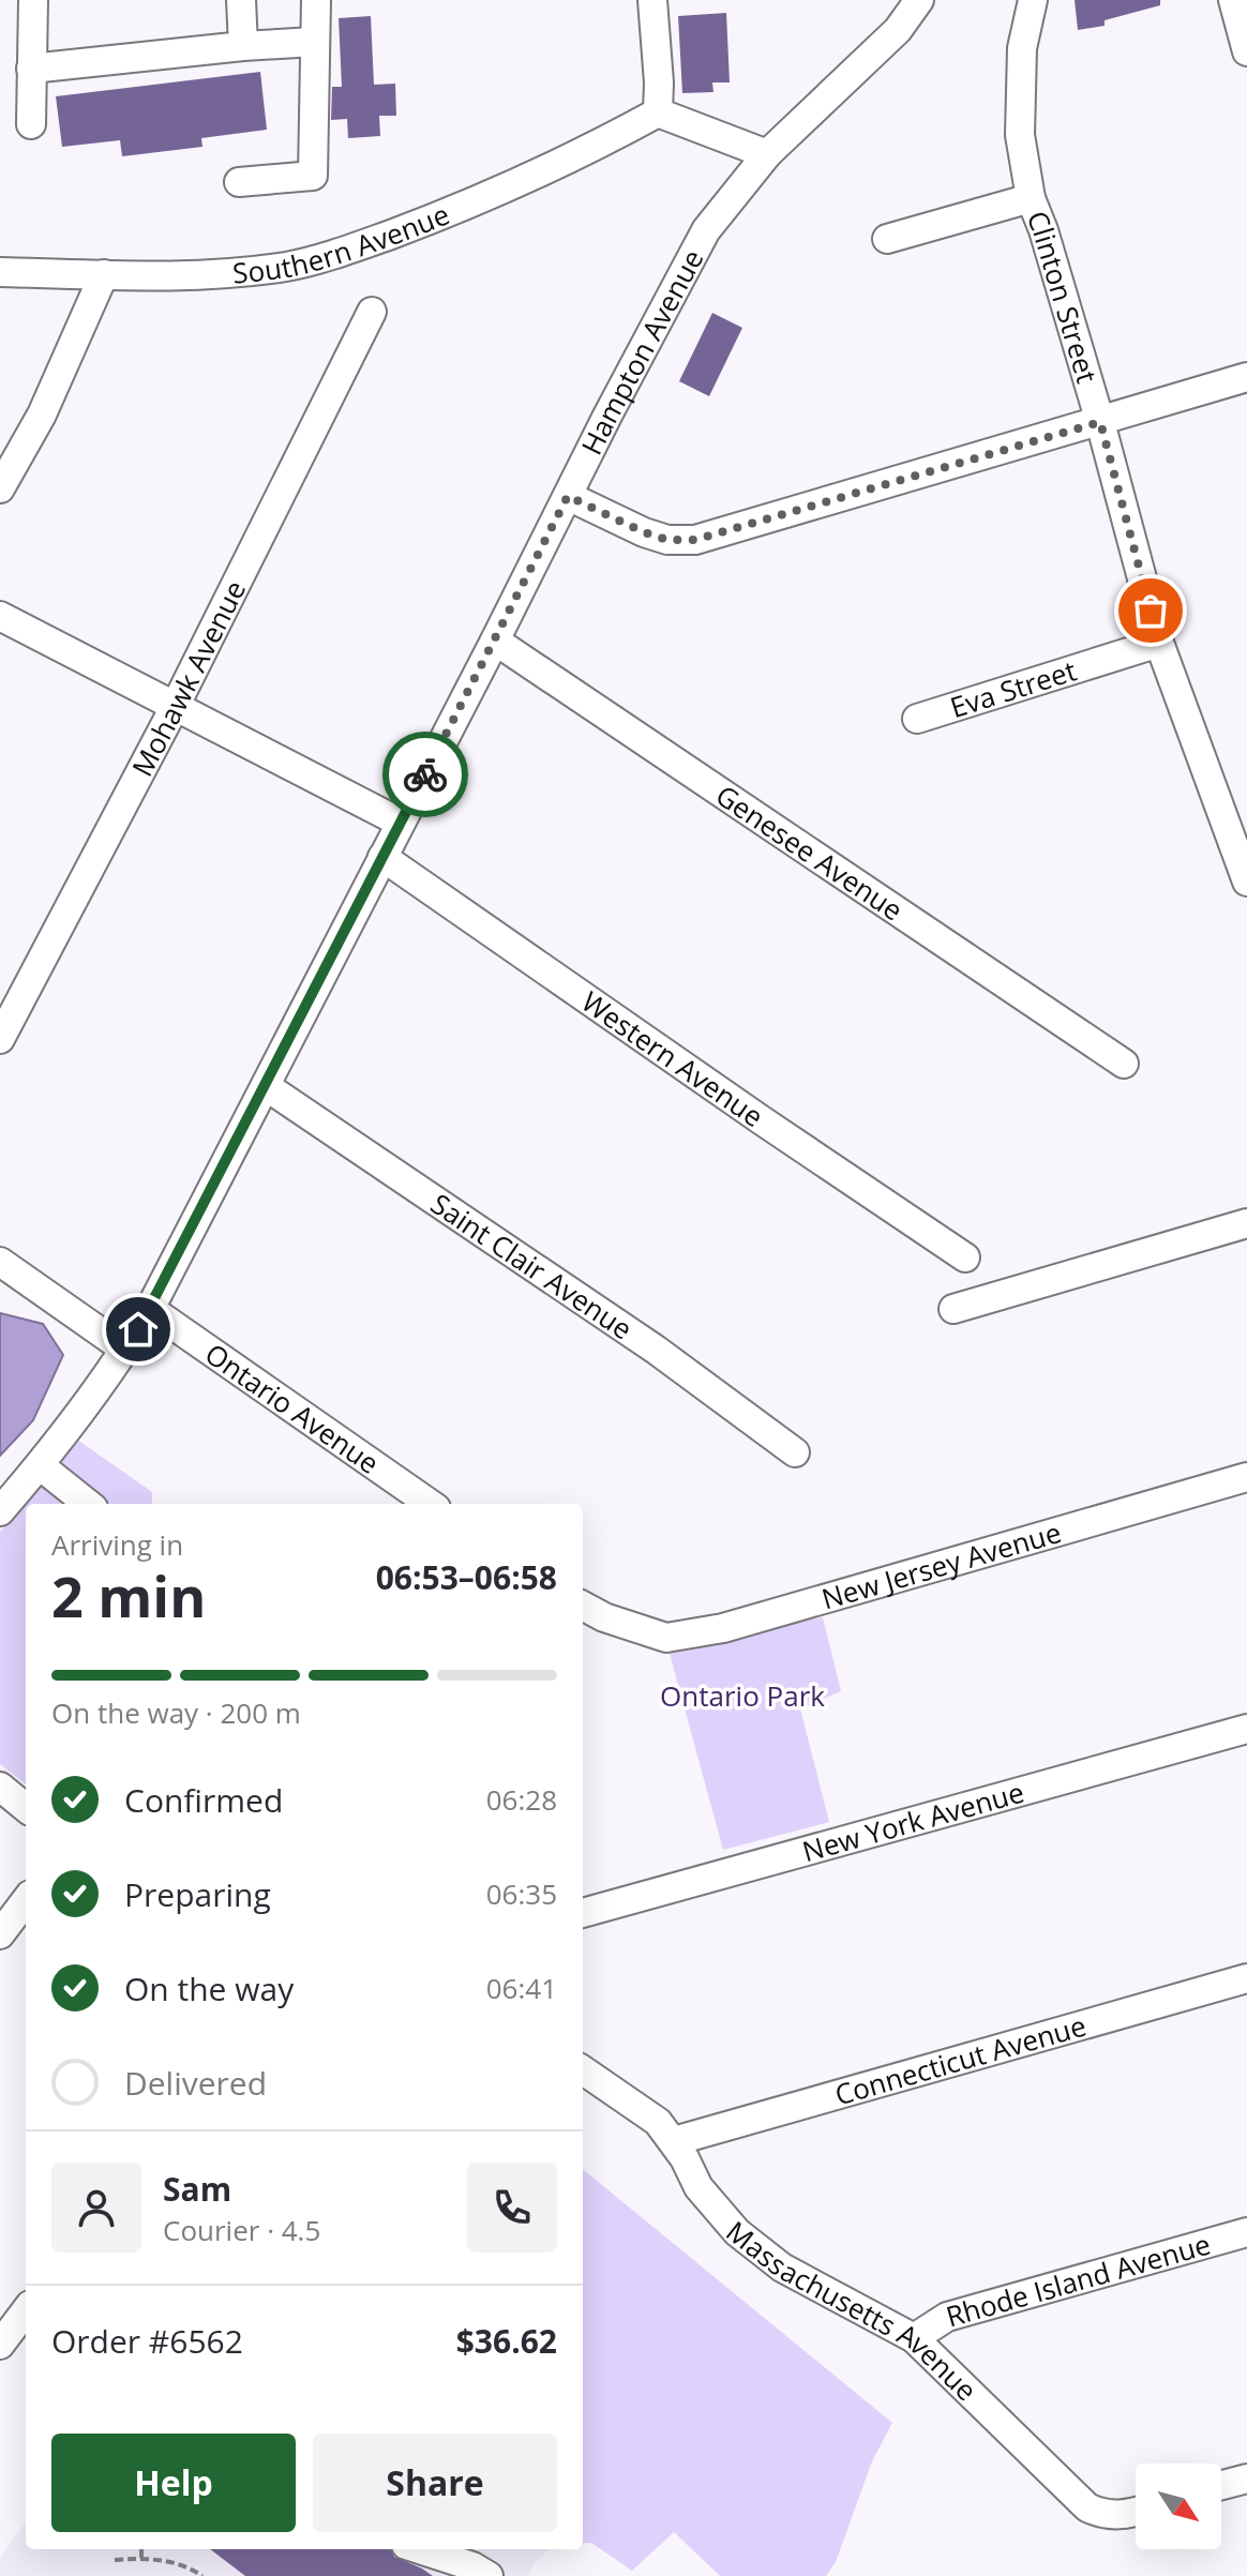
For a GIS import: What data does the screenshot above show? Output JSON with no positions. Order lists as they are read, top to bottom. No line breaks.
{"streets":{"street":["Southern Avenue","Clinton Street","Hampton Avenue","Mohawk Avenue","Eva Street","Genesee Avenue","Western Avenue","Saint Clair Avenue","Ontario Avenue","New Jersey Avenue","New York Avenue","Connecticut Avenue","Rhode Island Avenue","Massachusetts Avenue"]},"crossings":[["Clinton Street","Eva Street"],["Hampton Avenue","Genesee Avenue"],["Hampton Avenue","Western Avenue"],["Hampton Avenue","Saint Clair Avenue"],["Hampton Avenue","Ontario Avenue"],["Connecticut Avenue","Massachusetts Avenue"],["Rhode Island Avenue","Massachusetts Avenue"]],"parks":["Ontario Park"],"north":"bottom right","page":{"heading":["2 min","Arriving in","06:53–06:58"],"panel":["Sam","Courier · 4.5","Order #6562","$36.62"],"bar":"On the way · 200 m","list":[["Confirmed","06:28"],["Preparing","06:35"],["On the way","06:41"],"Delivered"],"buttons":["Help","Share"]}}
